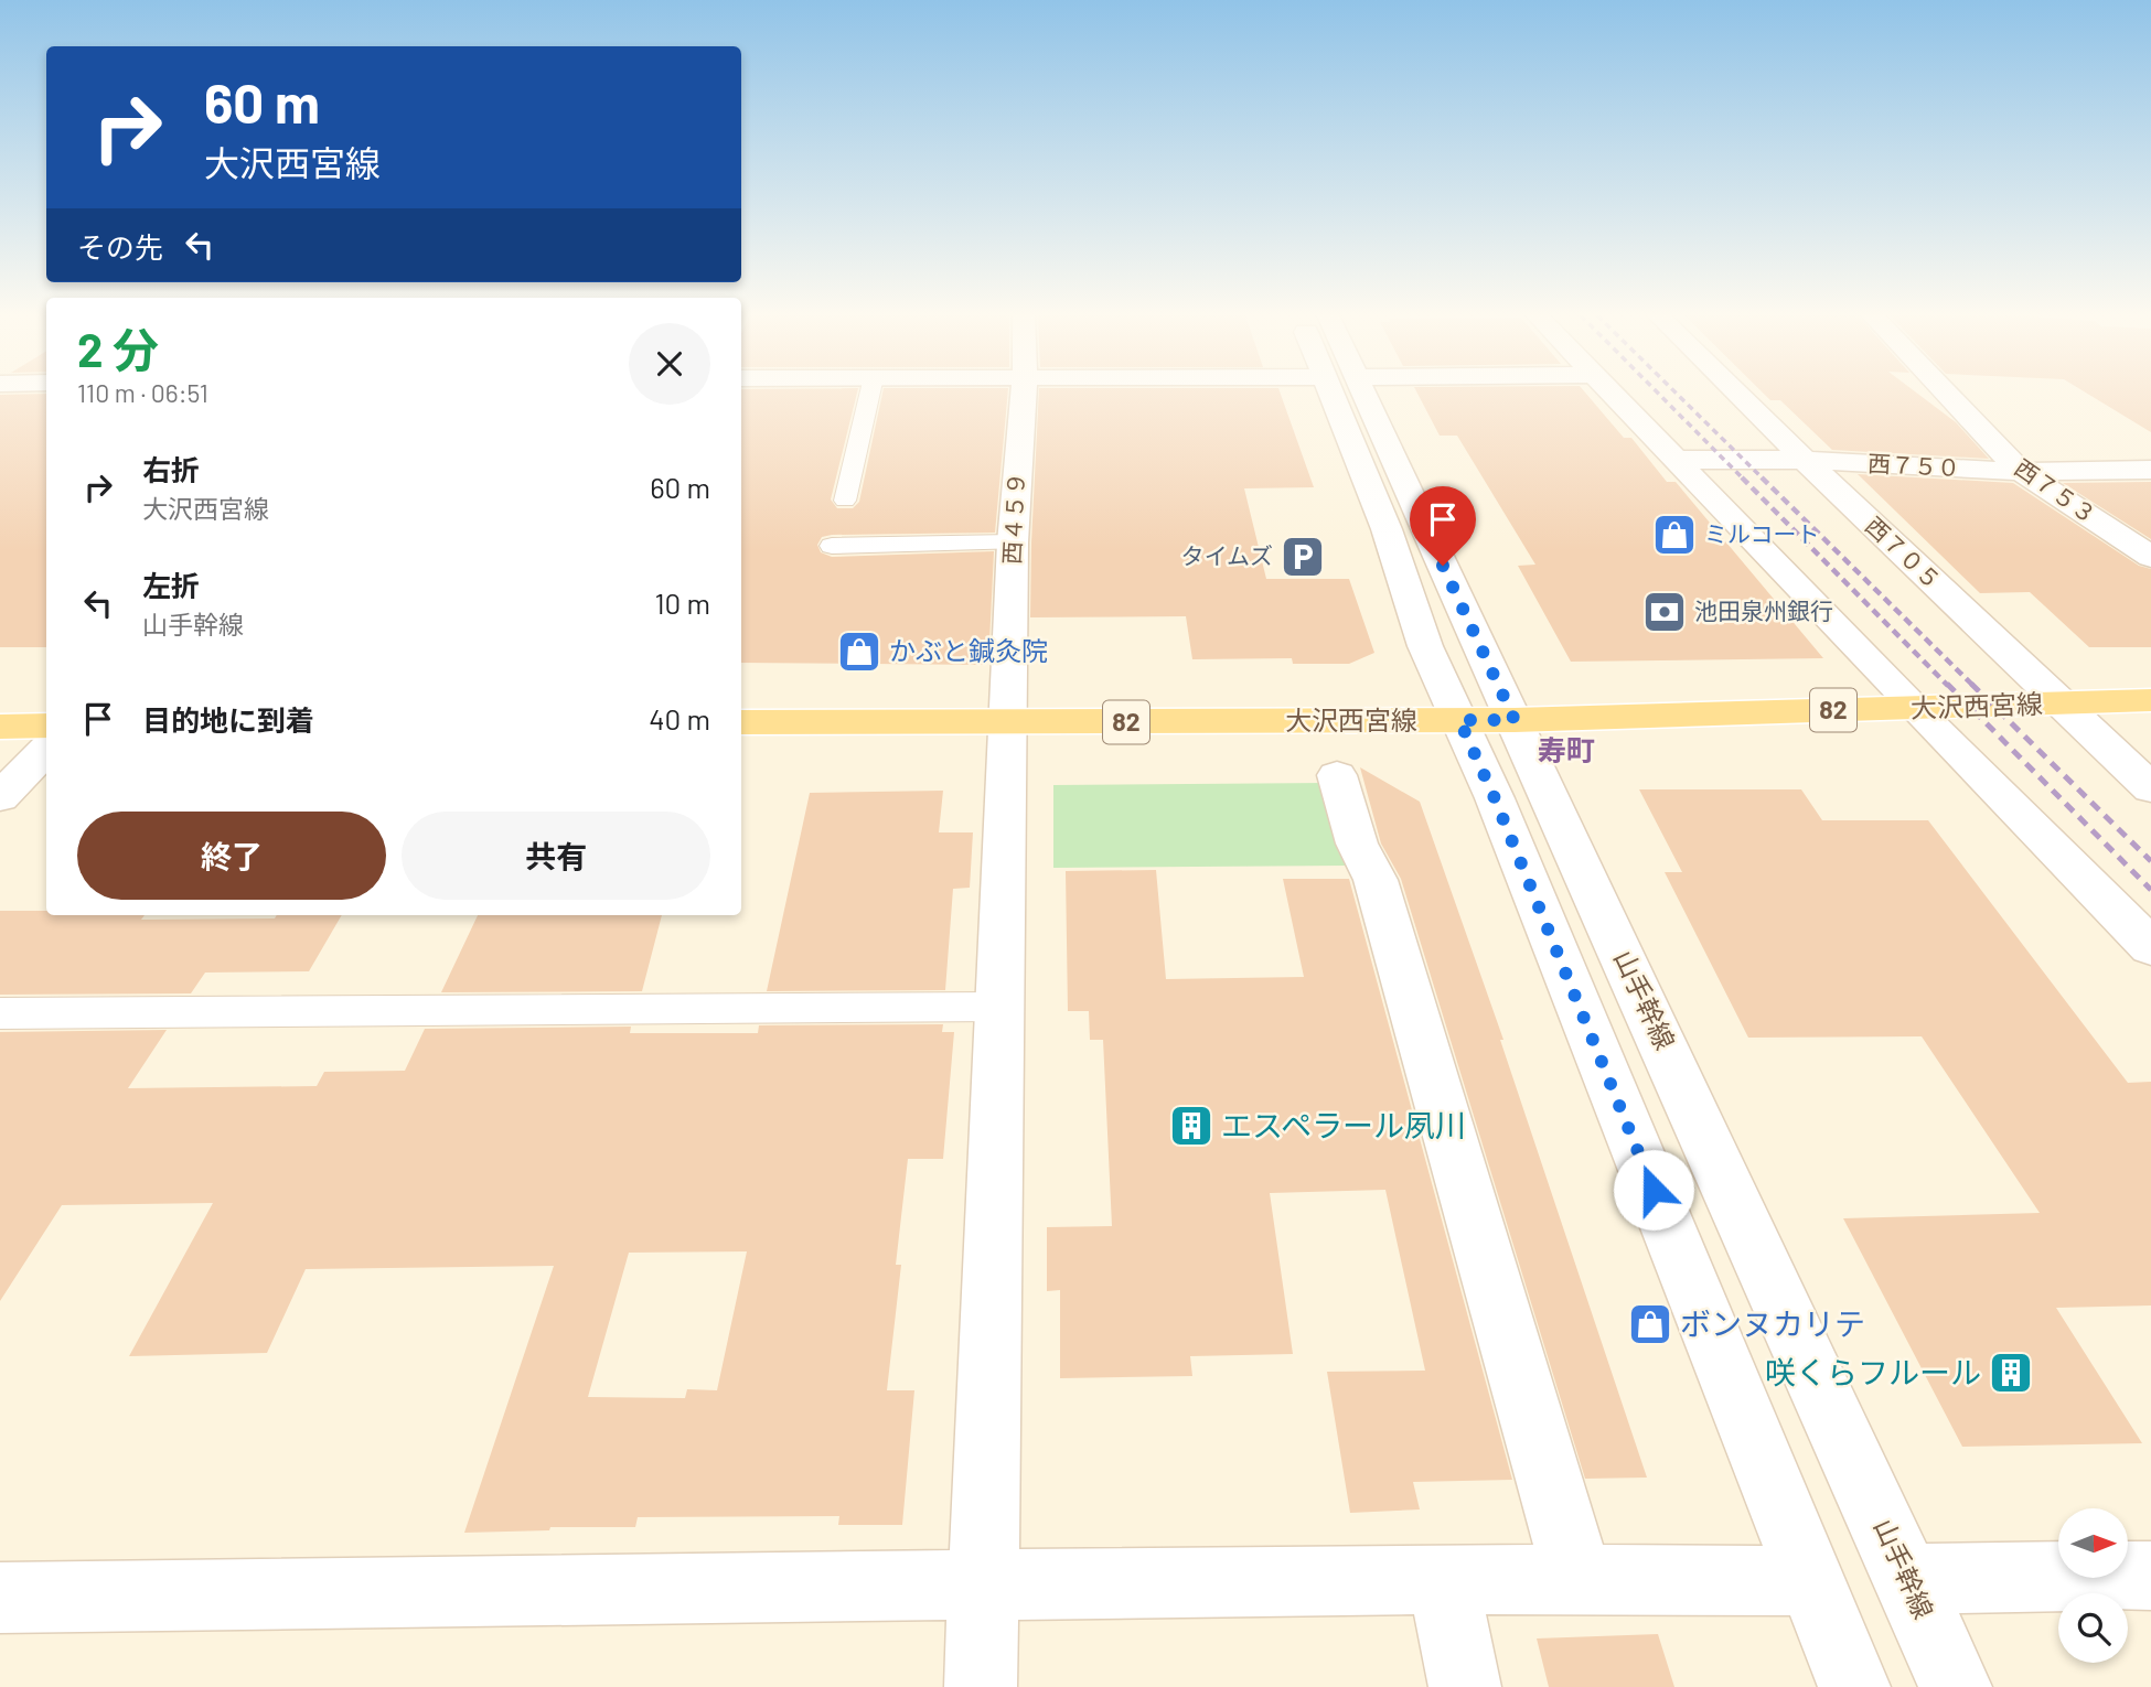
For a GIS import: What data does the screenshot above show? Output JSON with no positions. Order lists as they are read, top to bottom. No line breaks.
{"streets":{"main road":["大沢西宮線","82"],"street":["西７５０","西７５３","西４５９","西７０５","山手幹線"]},"crossings":[["西７５０","西７５３"],["西７５０","西７０５"],["西４５９","大沢西宮線"],["西７０５","大沢西宮線"],["大沢西宮線","山手幹線"]],"districts":["寿町"],"places":{"shop":["ミルコート","かぶと鍼灸院","ボンヌカリテ"],"parking":["タイムズ"],"bank":["池田泉州銀行"],"building":["エスペラール夙川","咲くらフルール"]},"north":"right","page":{"turn":["60 m","大沢西宮線"],"then":"その先","heading":["2 分","110 m · 06:51"],"list":[{"name":"右折","note":"大沢西宮線","value":"60 m"},{"name":"左折","note":"山手幹線","value":"10 m"},{"name":"目的地に到着","value":"40 m"}],"buttons":["終了","共有"]}}
